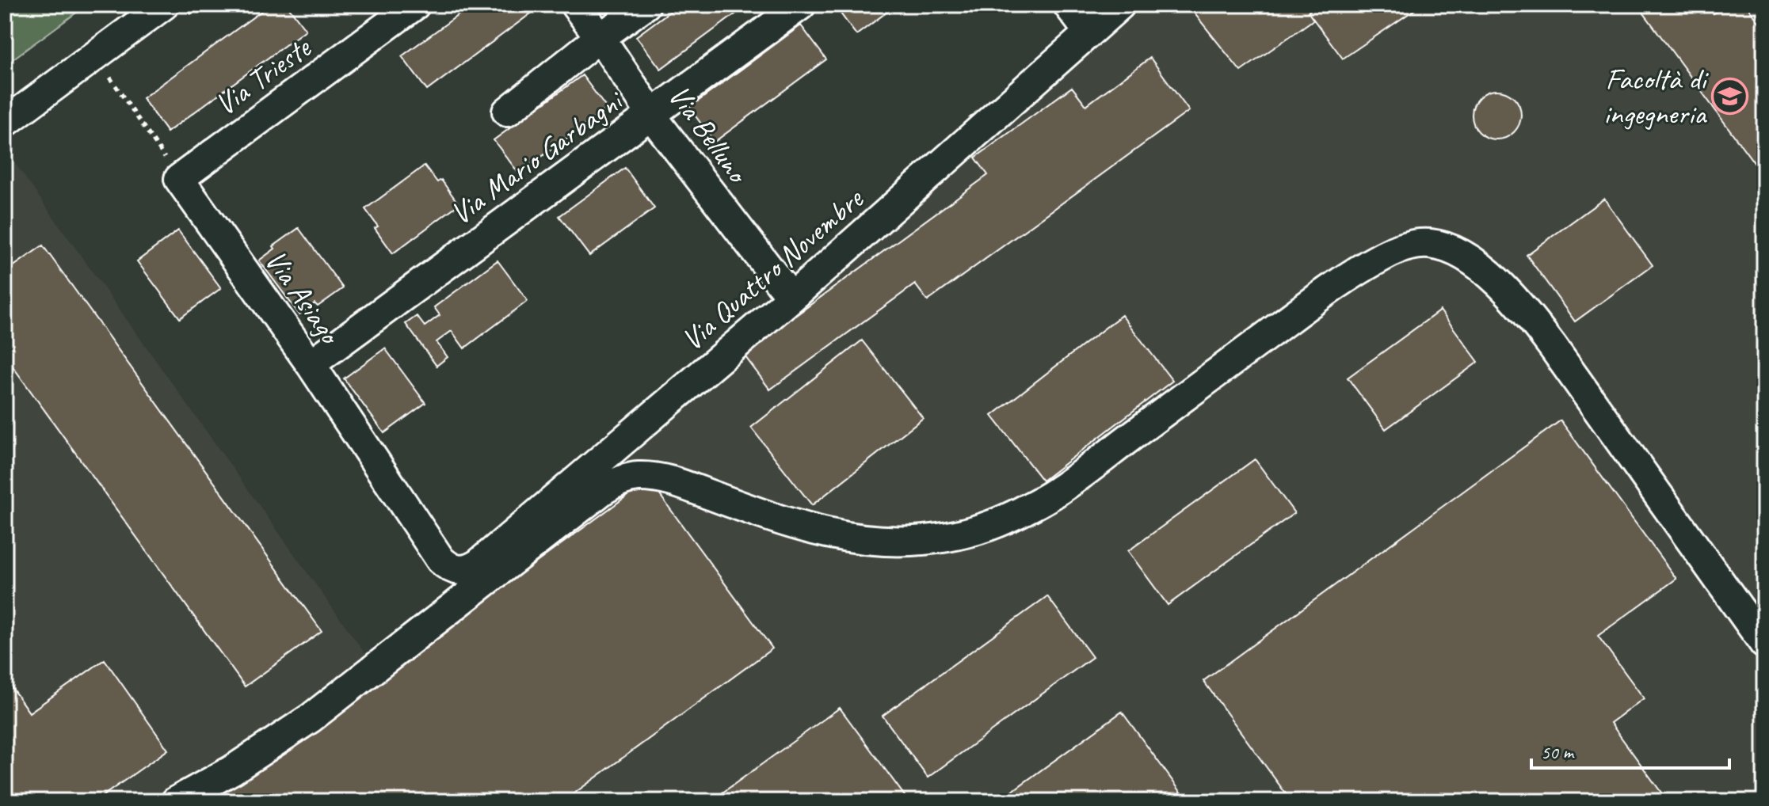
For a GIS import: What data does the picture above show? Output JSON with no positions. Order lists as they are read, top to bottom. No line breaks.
{"streets":{"street":["Via Trieste","Via Belluno","Via Mario Garbagni","Via Quattro Novembre","Via Asiago"]},"crossings":[["Via Trieste","Via Asiago"],["Via Belluno","Via Mario Garbagni"],["Via Belluno","Via Quattro Novembre"],["Via Mario Garbagni","Via Asiago"],["Via Quattro Novembre","Via Asiago"]],"places":{"school or university":["Facoltà di ingegneria"]},"scale_bar":"50 m"}
